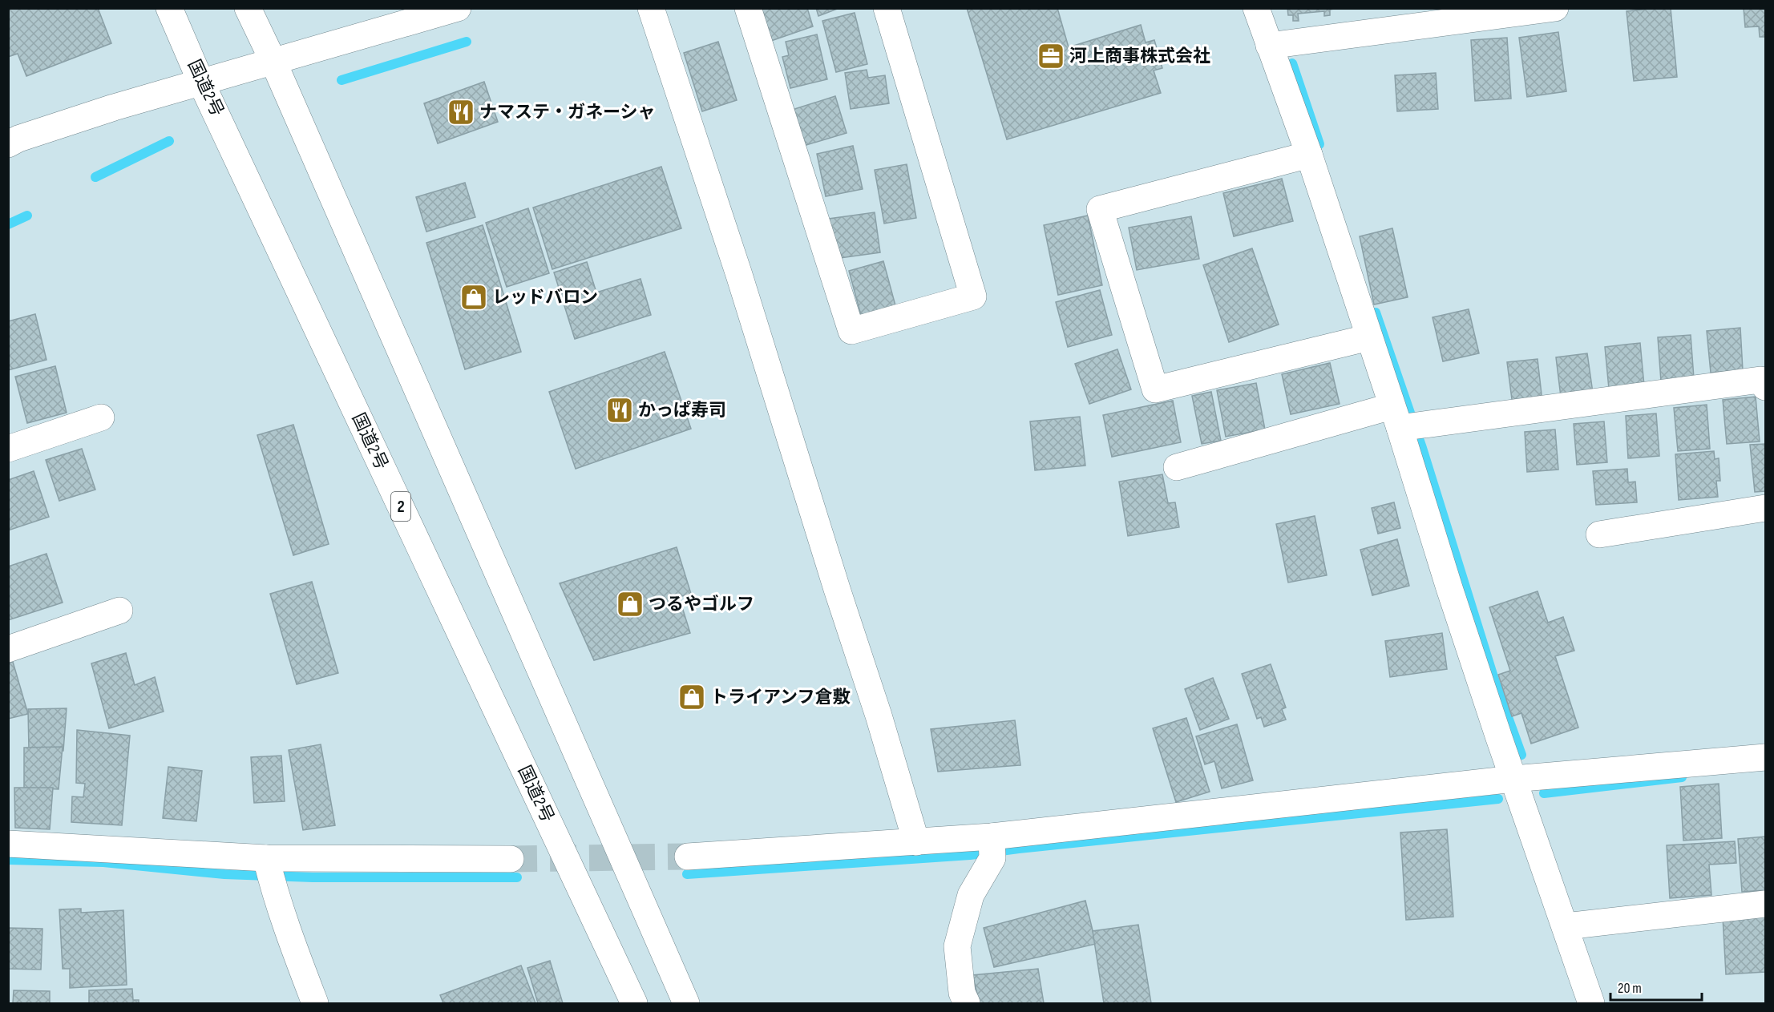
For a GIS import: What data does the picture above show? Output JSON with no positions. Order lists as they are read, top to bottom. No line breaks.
{"streets":{"main road":["国道2号","2"]},"places":{"office":["河上商事株式会社"],"restaurant":["ナマステ・ガネーシャ","かっぱ寿司"],"shop":["レッドバロン","つるやゴルフ","トライアンフ倉敷"]},"scale_bar":"20 m"}
